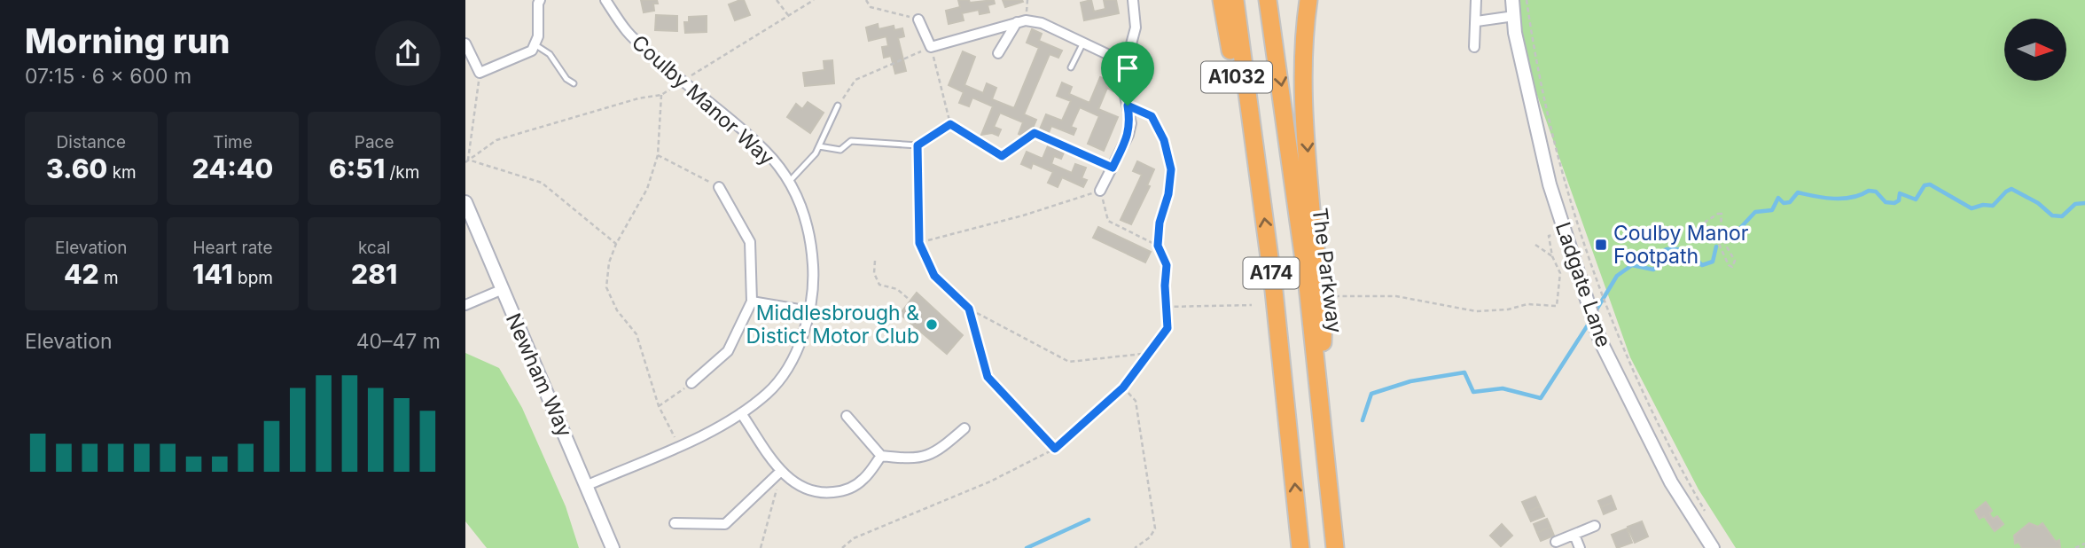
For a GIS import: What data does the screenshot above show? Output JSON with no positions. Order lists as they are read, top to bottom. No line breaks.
{"streets":{"highway":["A1032","The Parkway","A174"],"main road":["Ladgate Lane","Newham Way"],"street":["Coulby Manor Way"]},"crossings":[["A1032","A174"],["Coulby Manor Way","Newham Way"],["The Parkway","A174"]],"places":{"transit":["Coulby Manor Footpath"],"other":["Middlesbrough & Distict Motor Club"]},"north":"right","page":{"heading":["Morning run","07:15 · 6 × 600 m"],"stats":[["Distance","3.60 km"],["Time","24:40"],["Pace","6:51 /km"],["Elevation","42 m"],["Heart rate","141 bpm"],["kcal","281"]],"chart":["Elevation","40–47 m"]}}
